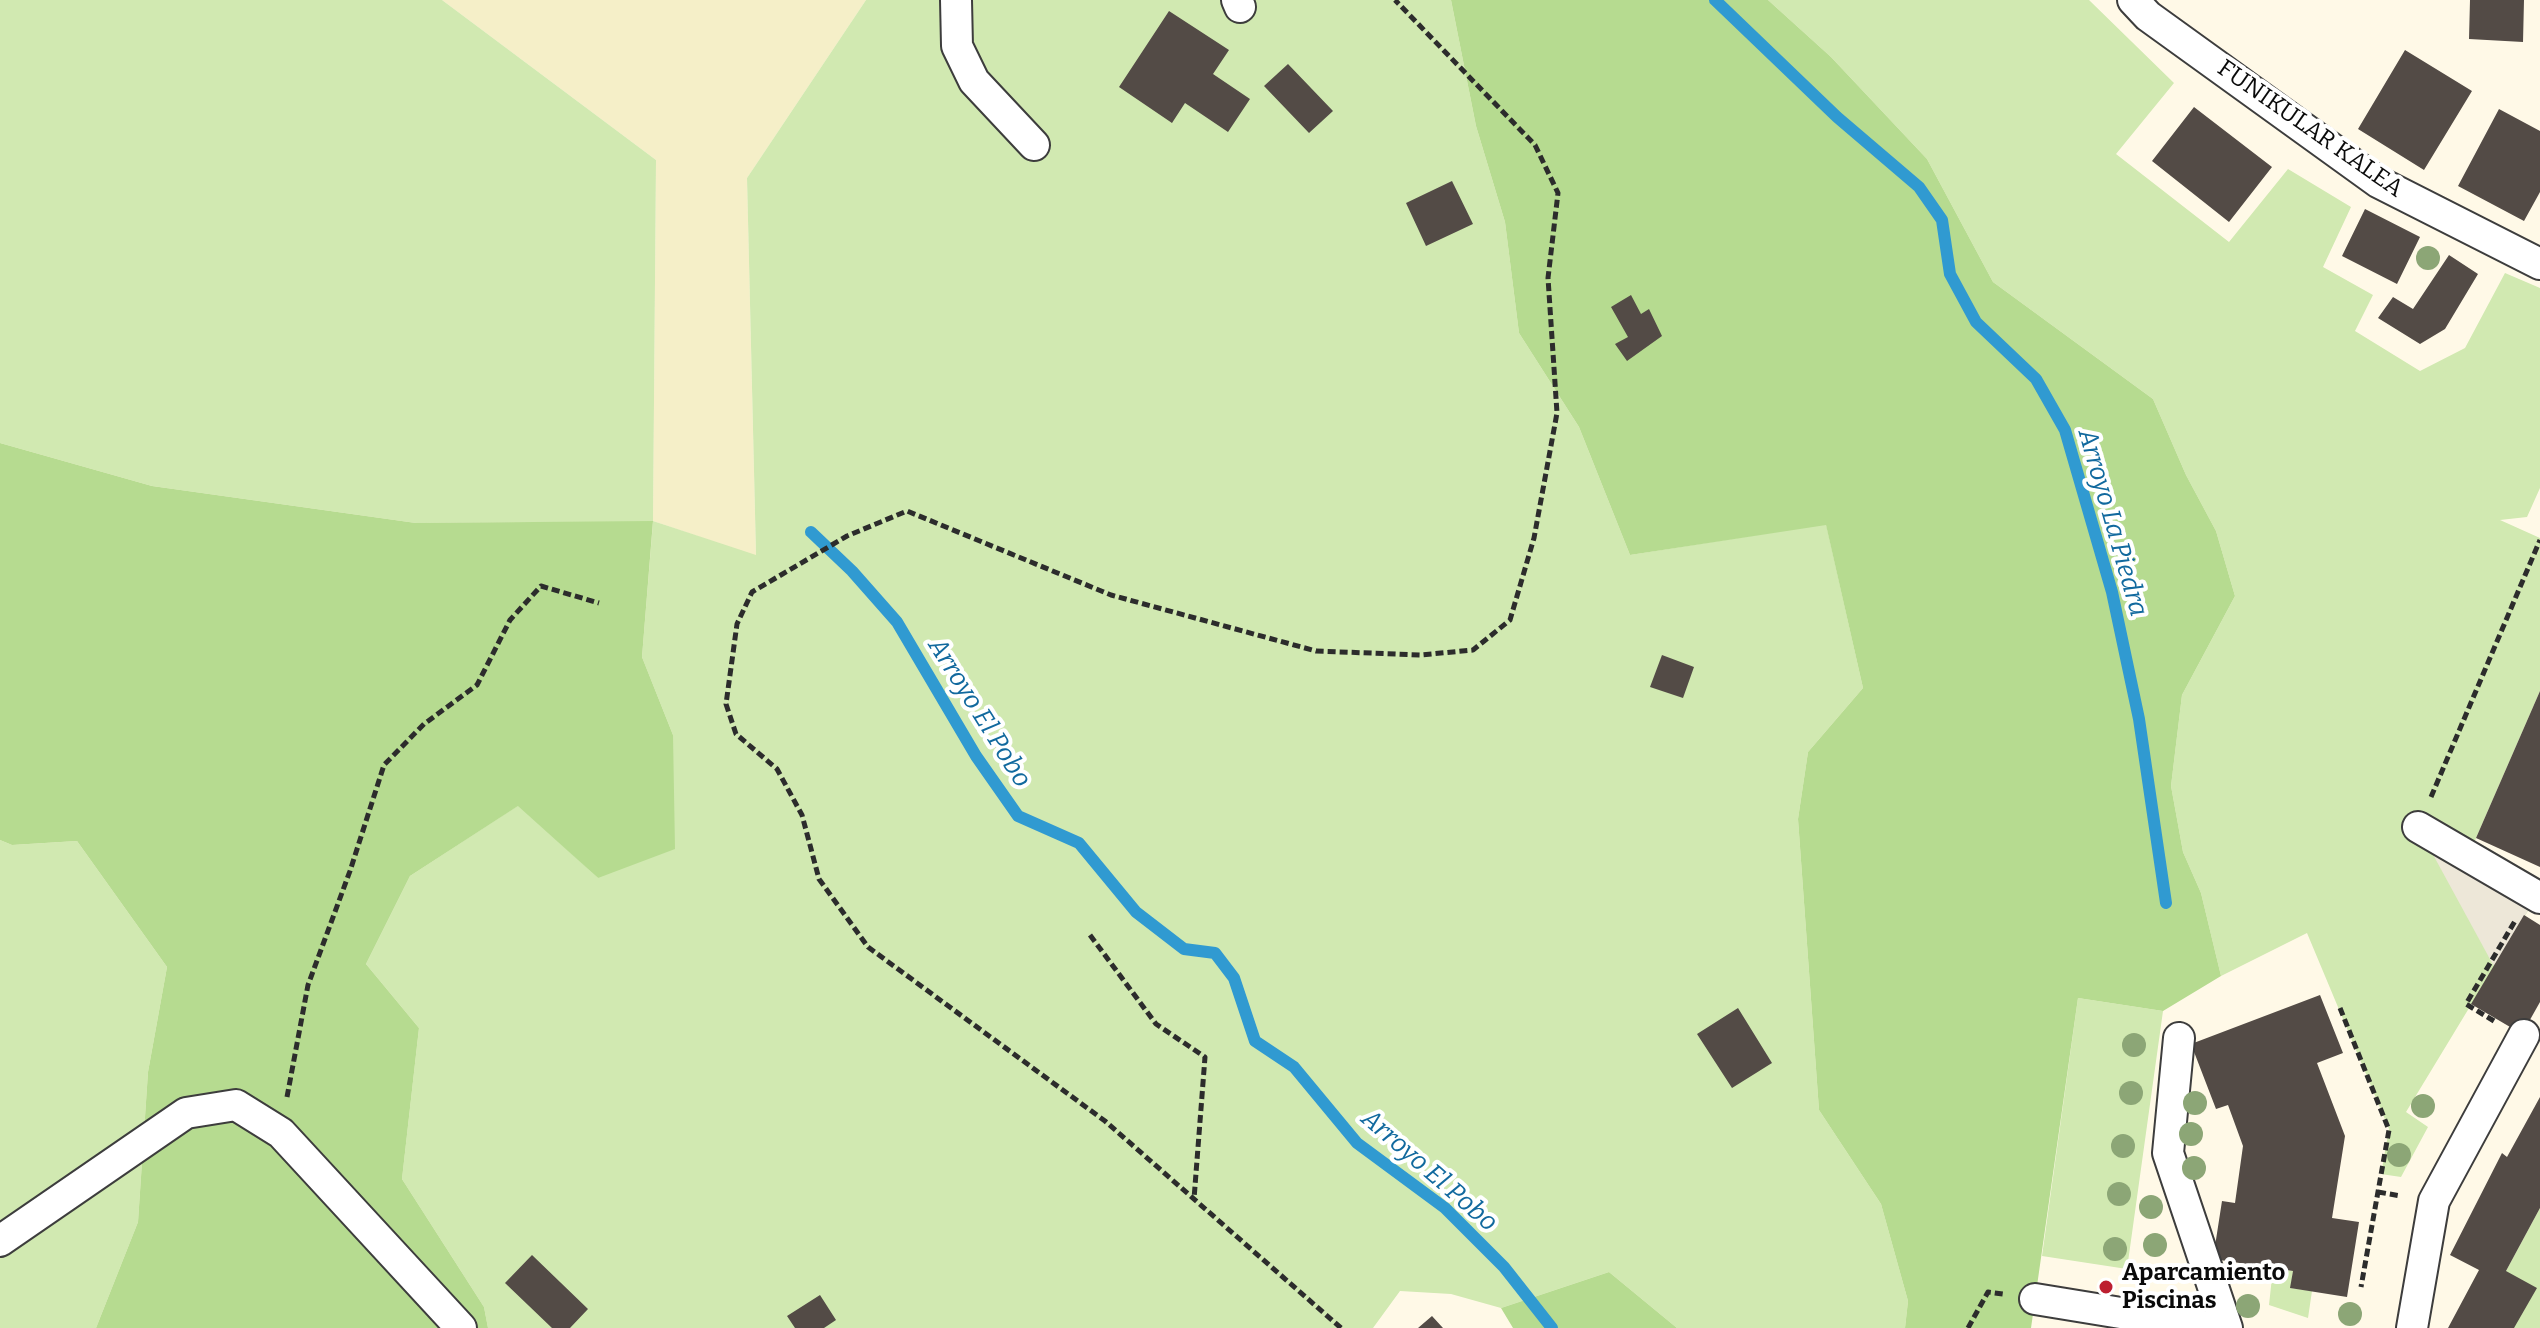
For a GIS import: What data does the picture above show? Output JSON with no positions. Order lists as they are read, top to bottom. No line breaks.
{"streets":{"street":["FUNIKULAR KALEA"]},"water":["Arroyo La Piedra","Arroyo El Pobo"],"places":["Aparcamiento Piscinas"]}
